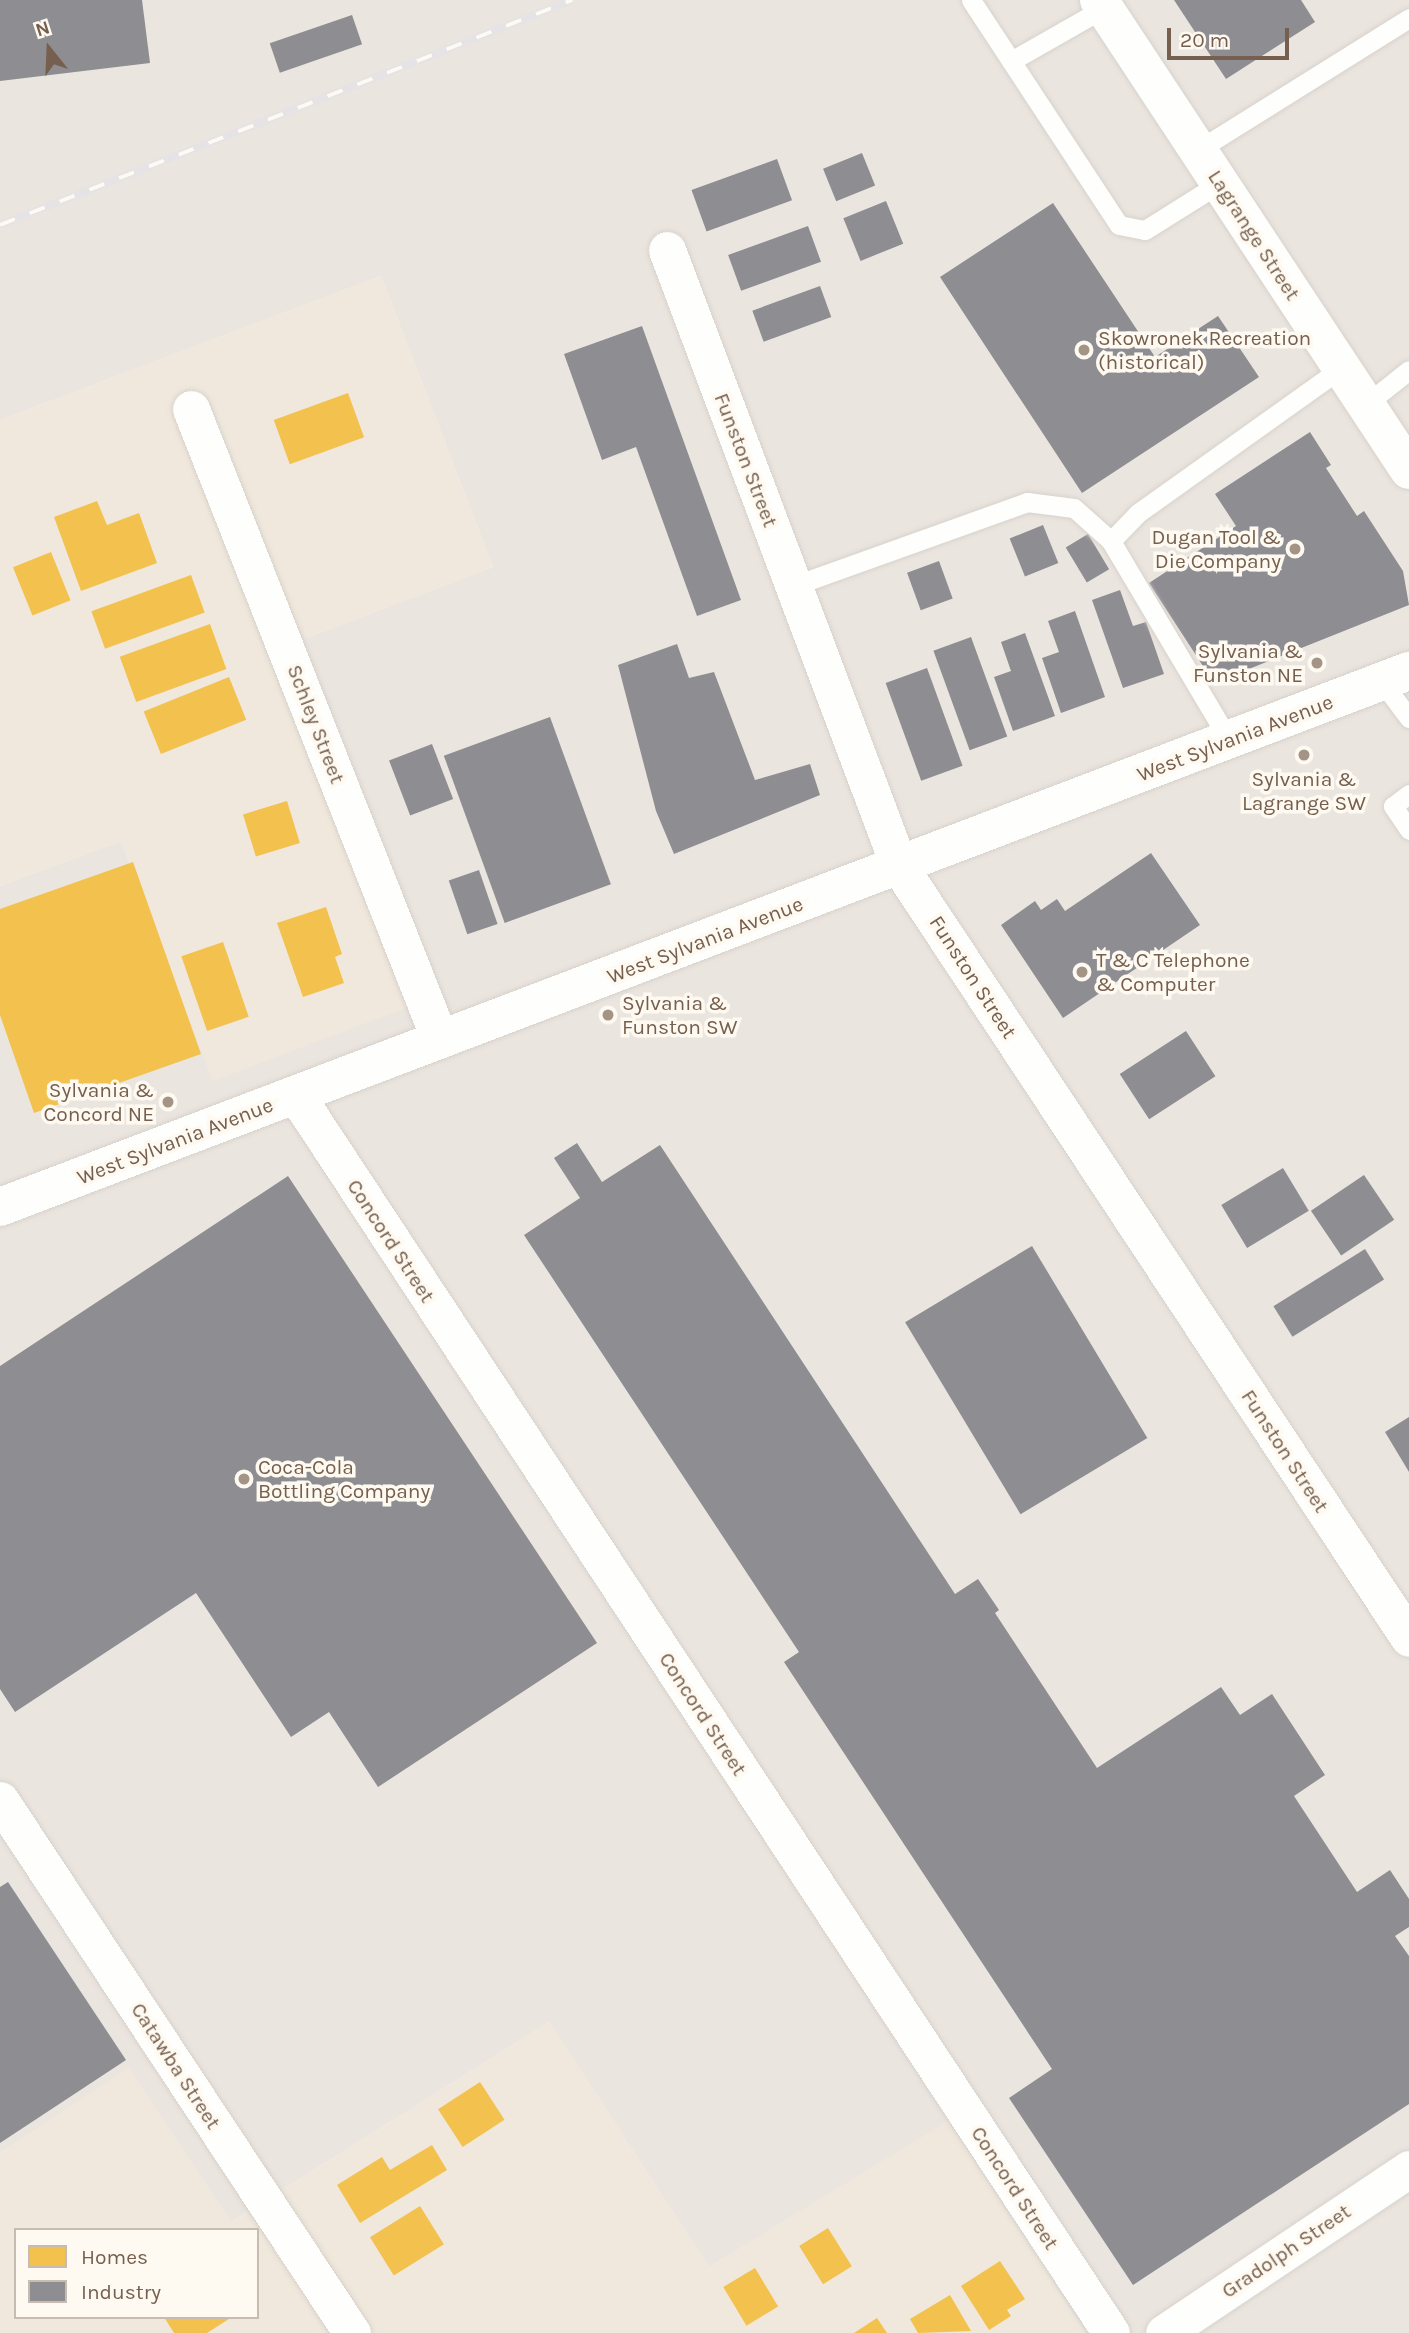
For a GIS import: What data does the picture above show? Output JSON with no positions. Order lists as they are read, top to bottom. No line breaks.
{"streets":{"main road":["Lagrange Street","West Sylvania Avenue"],"street":["Funston Street","Schley Street","Concord Street","Catawba Street","Gradolph Street"]},"crossings":[["Funston Street","West Sylvania Avenue"],["Schley Street","West Sylvania Avenue"],["West Sylvania Avenue","Concord Street"]],"places":["Skowronek Recreation (historical)","Dugan Tool & Die Company","Sylvania & Funston NE","Sylvania & Lagrange SW","T & C Telephone & Computer","Sylvania & Funston SW","Sylvania & Concord NE","Coca-Cola Bottling Company"],"legend":["Homes","Industry"],"scale_bar":"20 m","north":"top"}
